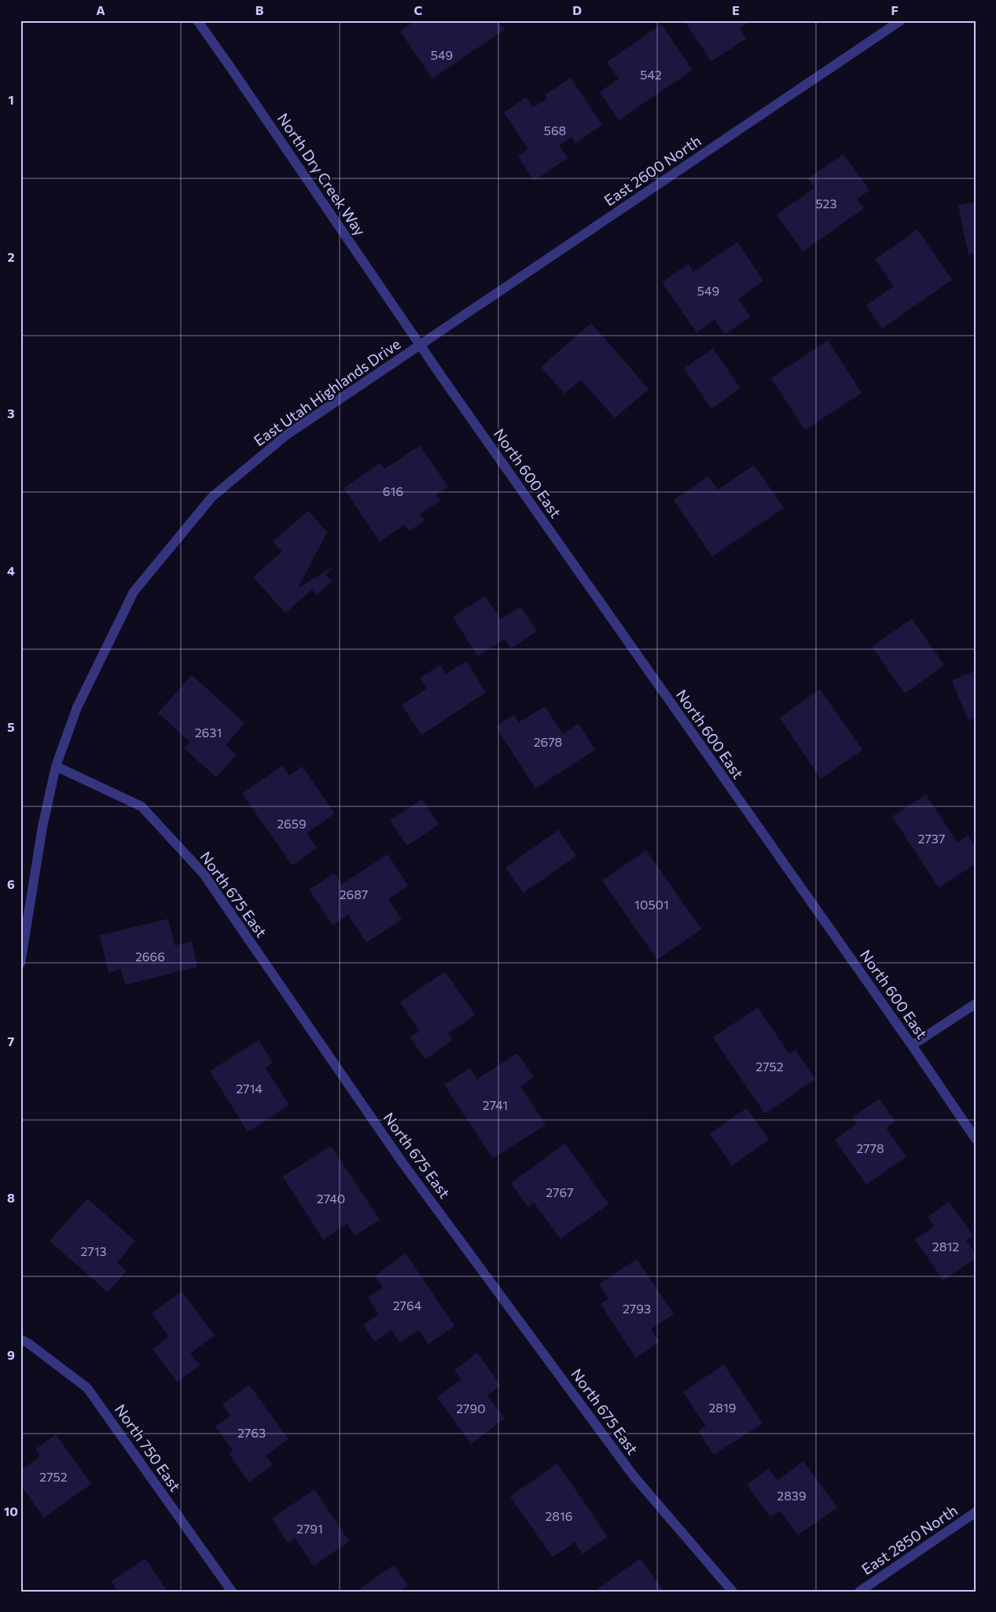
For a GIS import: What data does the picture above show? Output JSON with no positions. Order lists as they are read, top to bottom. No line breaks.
{"streets":{"street":["East 2600 North","North Dry Creek Way","East Utah Highlands Drive","North 600 East","North 675 East","North 750 East","East 2850 North"]},"crossings":[["East 2600 North","North Dry Creek Way"],["East 2600 North","East Utah Highlands Drive"],["East 2600 North","North 600 East"],["North Dry Creek Way","East Utah Highlands Drive"],["North Dry Creek Way","North 600 East"],["East Utah Highlands Drive","North 600 East"],["East Utah Highlands Drive","North 675 East"]],"house_numbers":["549","542","568","523","549","616","2631","2678","2659","2737","2687","10501","2666","2752","2714","2741","2778","2767","2740","2812","2713","2764","2793","2819","2790","2763","2752","2839","2816","2791"],"grid":{"columns":["A","B","C","D","E","F"],"rows":["1","2","3","4","5","6","7","8","9","10"]}}
